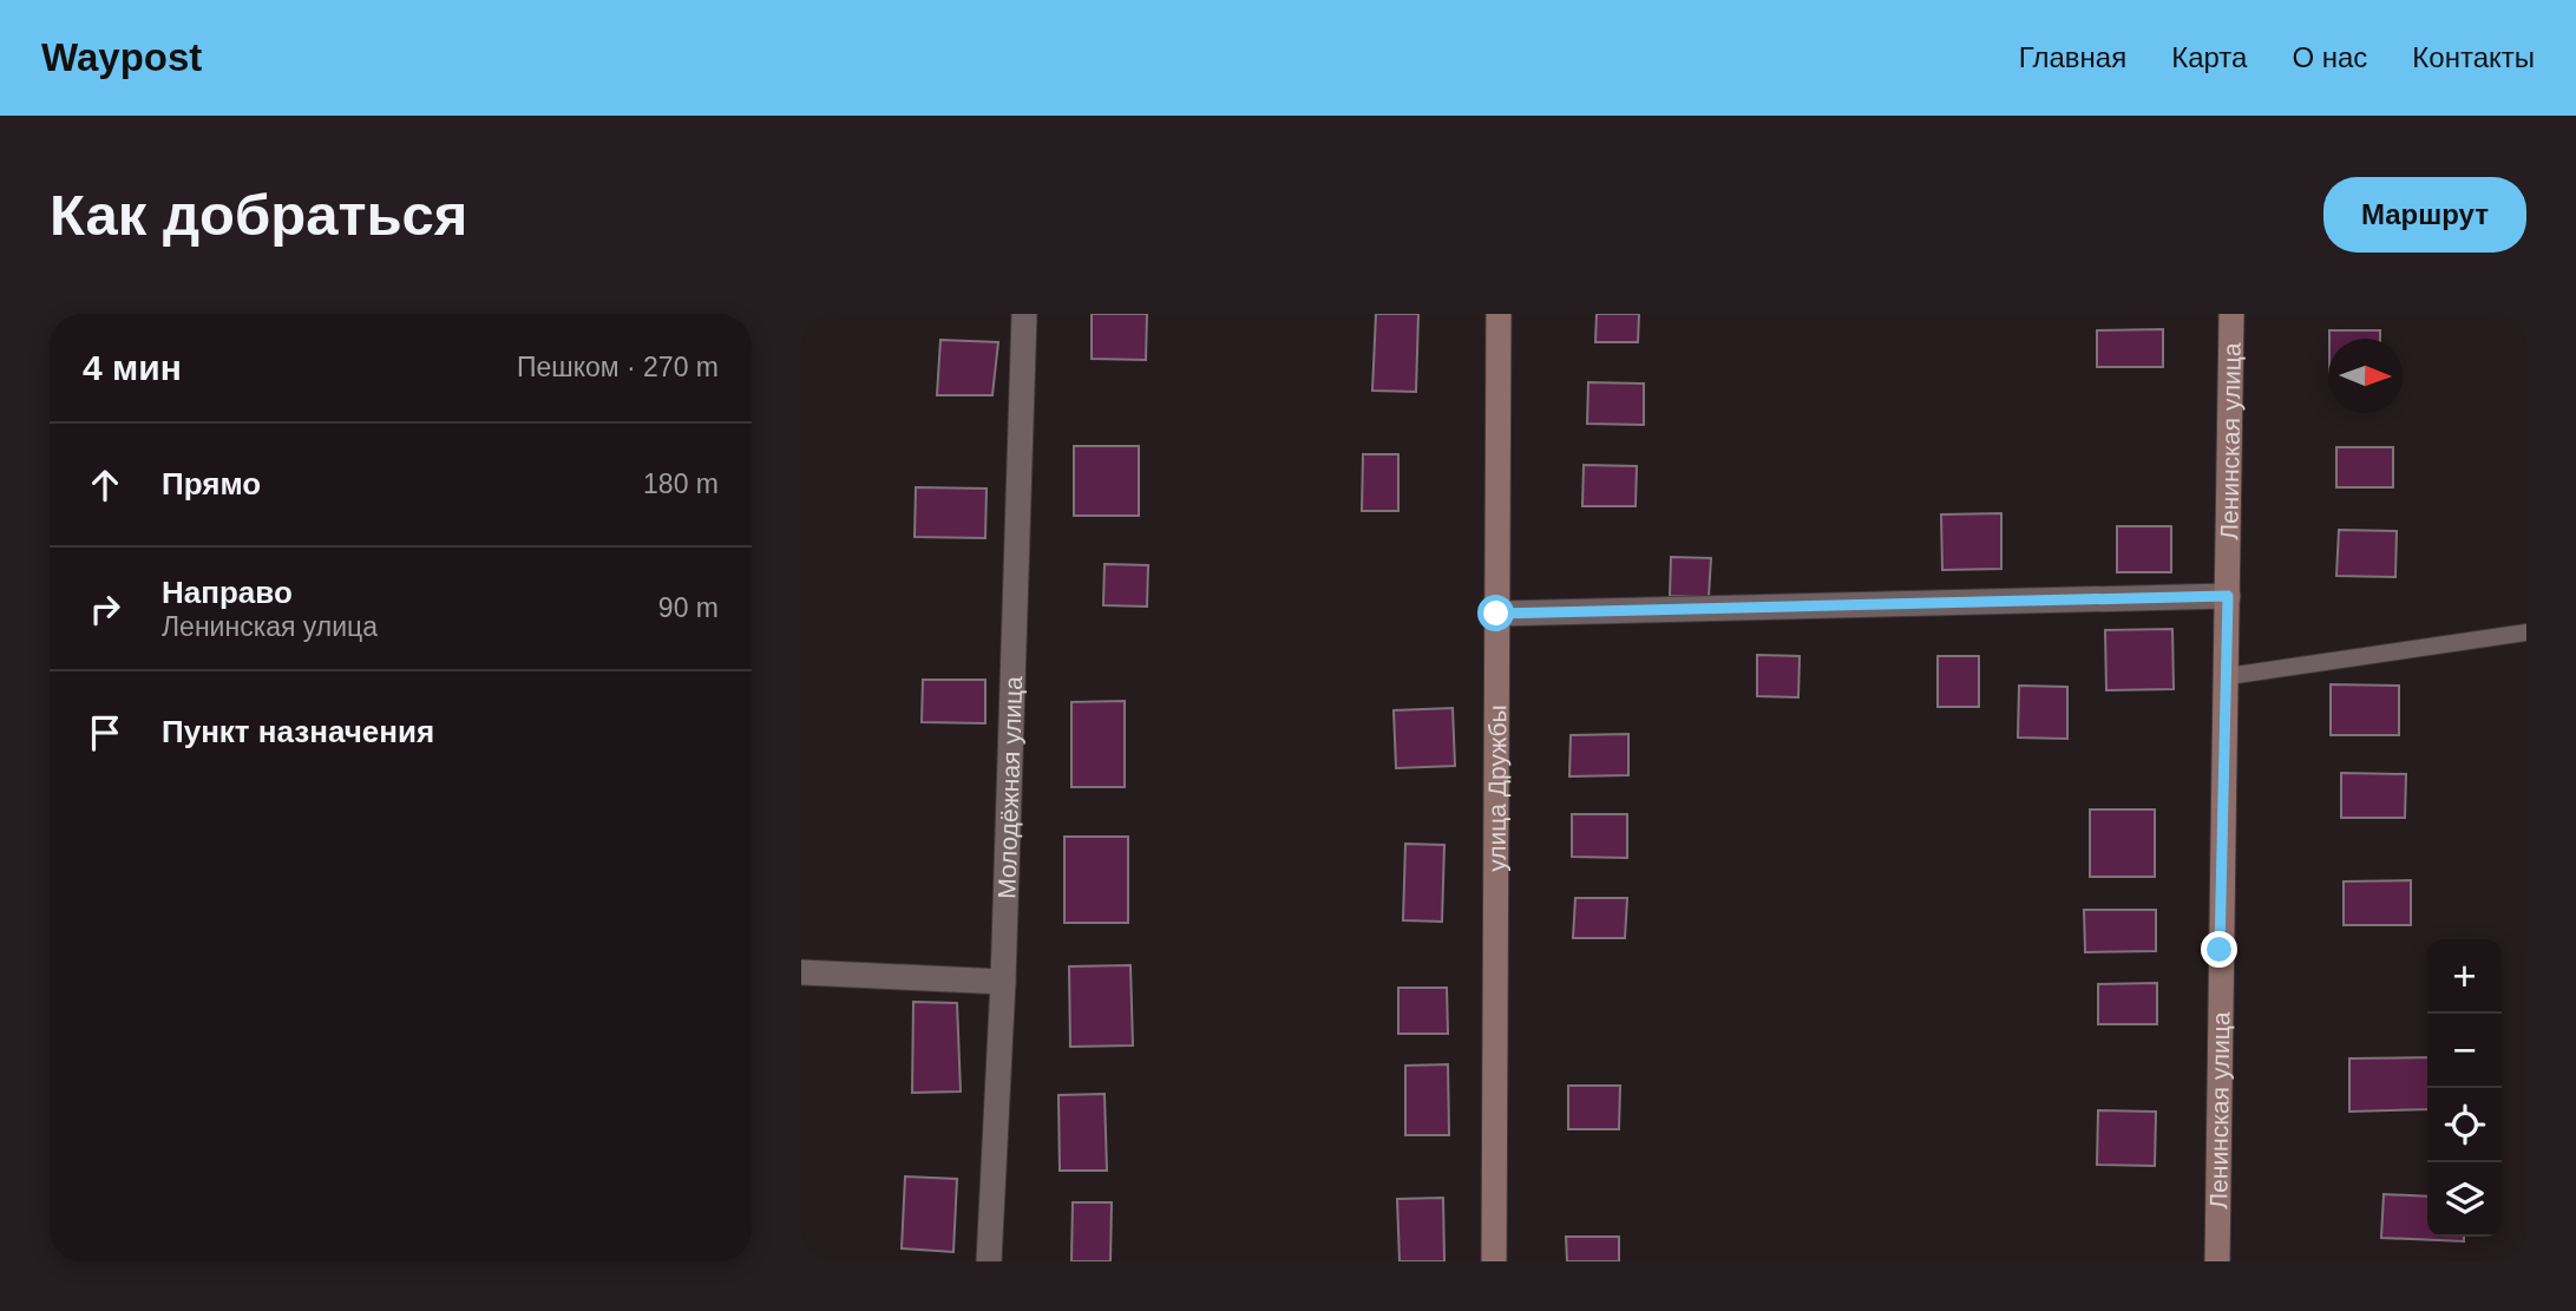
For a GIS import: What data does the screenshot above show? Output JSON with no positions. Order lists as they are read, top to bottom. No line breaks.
{"streets":{"street":["Ленинская улица","улица Дружбы","Молодёжная улица"]},"north":"right","page":{"header":"Waypost","nav":["Главная","Карта","О нас","Контакты"],"buttons":"Маршрут","title":"Как добраться","heading":["4 мин","Пешком · 270 m"],"list":[["Прямо","180 m"],["Направо","Ленинская улица","90 m"],"Пункт назначения"],"map_buttons":["+","−"]}}
